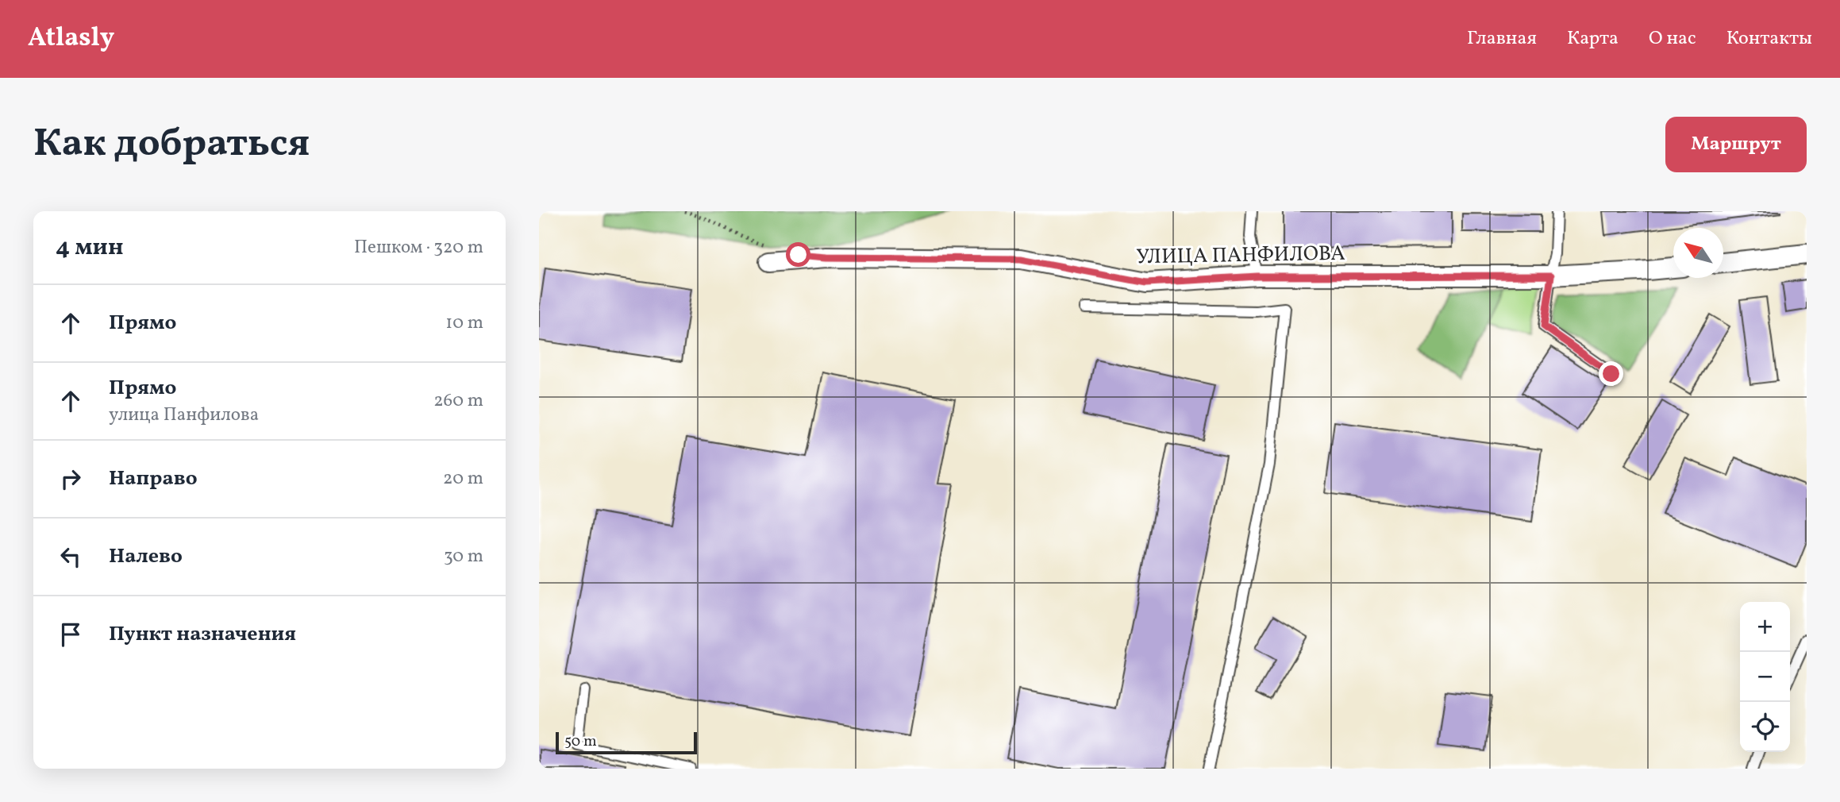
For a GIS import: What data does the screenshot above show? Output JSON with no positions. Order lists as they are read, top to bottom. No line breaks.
{"streets":{"street":["УЛИЦА ПАНФИЛОВА"]},"scale_bar":"50 m","north":"top left","page":{"header":"Atlasly","nav":["Главная","Карта","О нас","Контакты"],"buttons":"Маршрут","title":"Как добраться","heading":["4 мин","Пешком · 320 m"],"list":[["Прямо","10 m"],["Прямо","улица Панфилова","260 m"],["Направо","20 m"],["Налево","30 m"],"Пункт назначения"],"map_buttons":["+","−"],"scale":"50 m"}}
